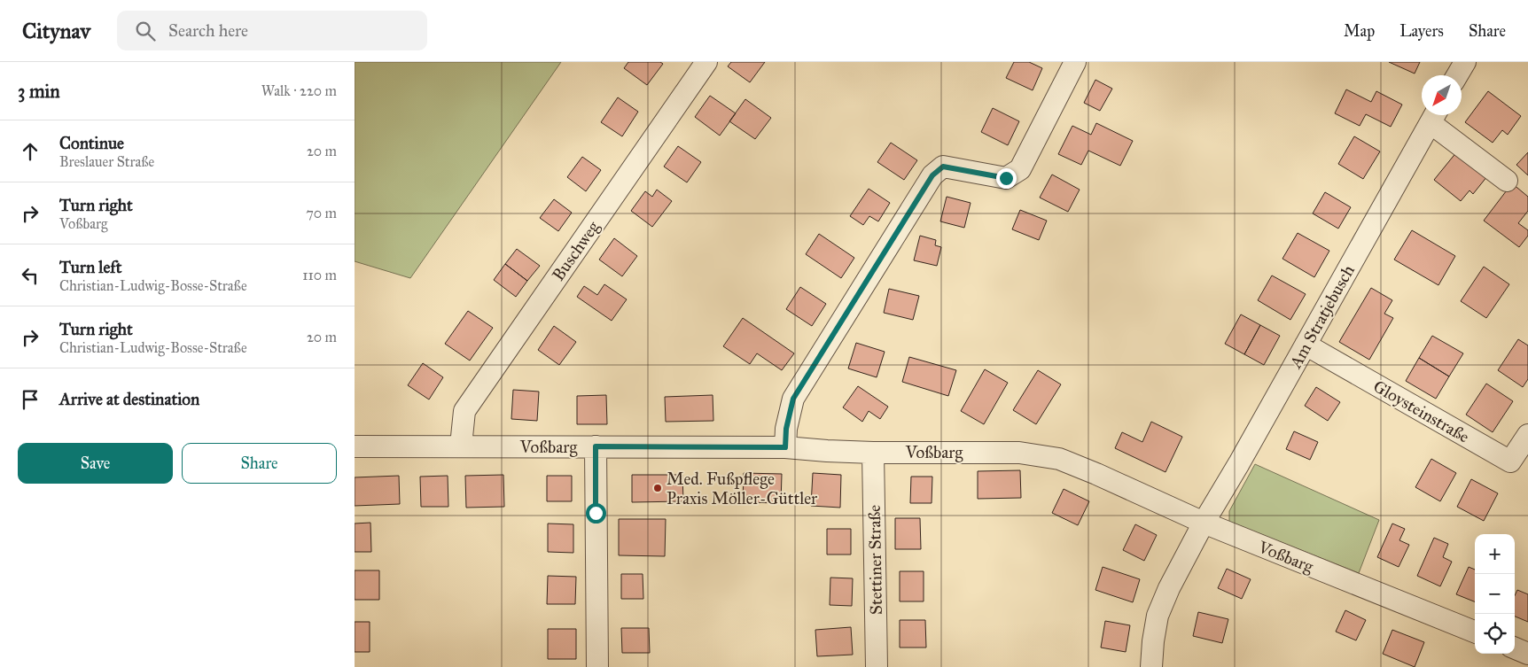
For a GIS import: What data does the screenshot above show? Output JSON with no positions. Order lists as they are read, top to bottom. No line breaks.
{"streets":{"street":["Buschweg","Am Stratjebusch","Gloysteinstraße","Voßbarg","Stettiner Straße"]},"crossings":[["Buschweg","Voßbarg"],["Am Stratjebusch","Gloysteinstraße"],["Am Stratjebusch","Voßbarg"],["Voßbarg","Stettiner Straße"]],"places":["Med. Fußpflege Praxis Möller-Güttler"],"north":"bottom left","page":{"header":"Citynav","search":"Search here","nav":["Map","Layers","Share"],"heading":["3 min","Walk · 220 m"],"list":[["Continue","Breslauer Straße","20 m"],["Turn right","Voßbarg","70 m"],["Turn left","Christian-Ludwig-Bosse-Straße","110 m"],["Turn right","Christian-Ludwig-Bosse-Straße","20 m"],"Arrive at destination"],"buttons":["Save","Share"],"map_buttons":["+","−"]}}
